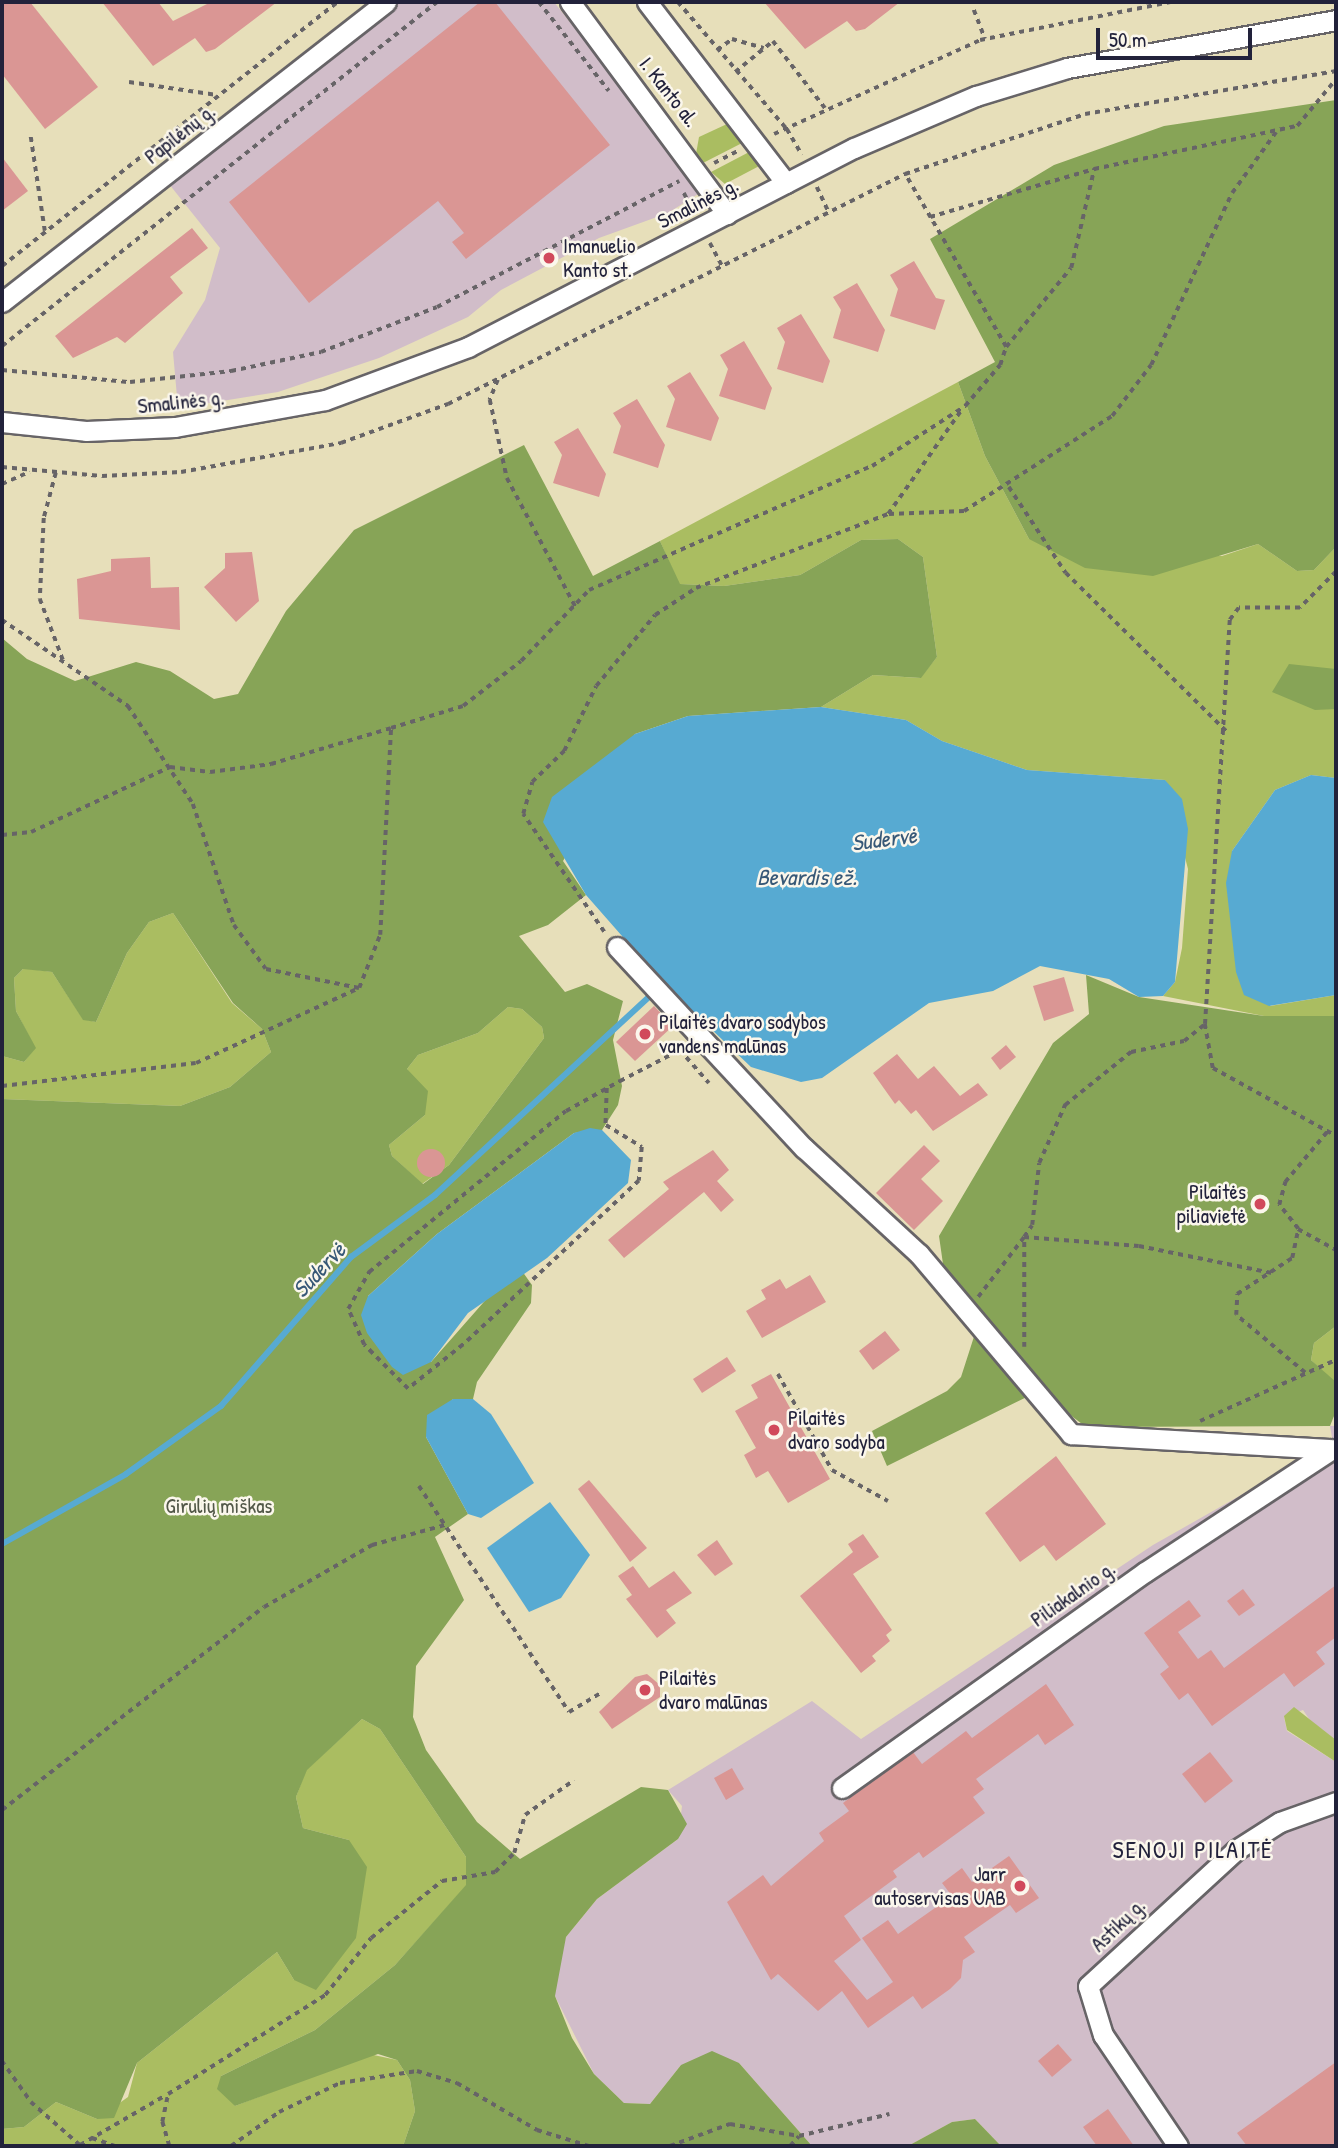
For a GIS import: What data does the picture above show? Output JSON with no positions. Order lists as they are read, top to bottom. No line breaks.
{"streets":{"street":["I. Kanto al.","Papilėnų g.","Smalinės g.","Piliakalnio g.","Astikų g."]},"crossings":[["I. Kanto al.","Smalinės g."]],"districts":["SENOJI PILAITĖ"],"water":["Sudervė","Bevardis ež."],"parks":["Girulių miškas"],"places":["Imanuelio Kanto st.","Pilaitės dvaro sodybos vandens malūnas","Pilaitės piliavietė","Pilaitės dvaro sodyba","Pilaitės dvaro malūnas","Jarr autoservisas UAB"],"scale_bar":"50 m"}
